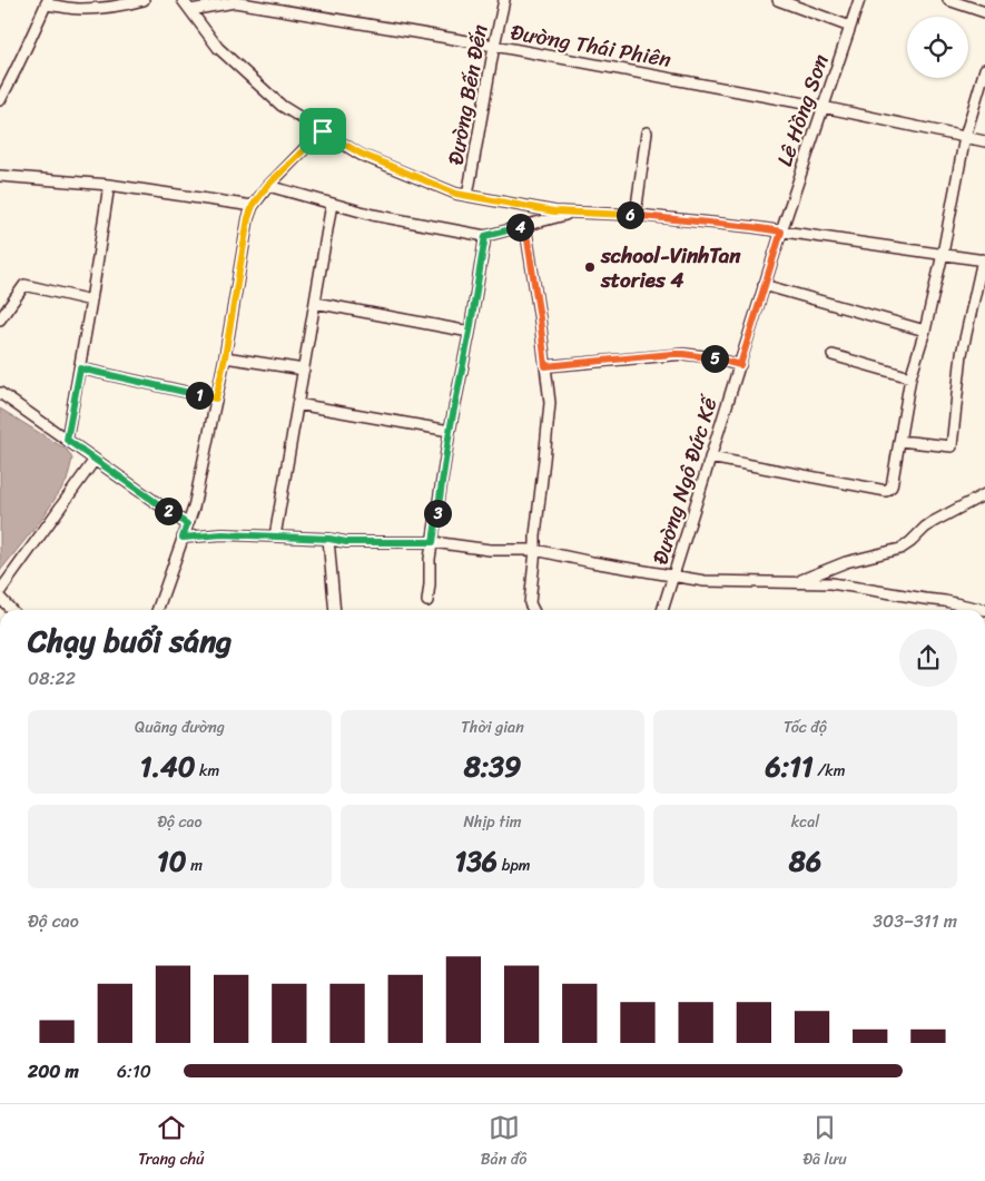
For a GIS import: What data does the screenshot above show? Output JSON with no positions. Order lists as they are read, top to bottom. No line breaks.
{"streets":{"street":["Đường Thái Phiên","Đường Bến Đến","Lê Hồng Sơn","Đường Ngô Đức Kế"]},"crossings":[["Đường Thái Phiên","Đường Bến Đến"],["Đường Thái Phiên","Lê Hồng Sơn"],["Lê Hồng Sơn","Đường Ngô Đức Kế"]],"places":["school-VinhTan stories 4"],"page":{"pins":["6","4","5","1","2","3"],"heading":["Chạy buổi sáng","08:22"],"stats":[["Quãng đường","1.40 km"],["Thời gian","8:39"],["Tốc độ","6:11 /km"],["Độ cao","10 m"],["Nhịp tim","136 bpm"],["kcal","86"]],"chart":["Độ cao","303–311 m"],"list":[{"name":"200 m","note":"6:10"}],"tabs":["Trang chủ","Bản đồ","Đã lưu"]}}
